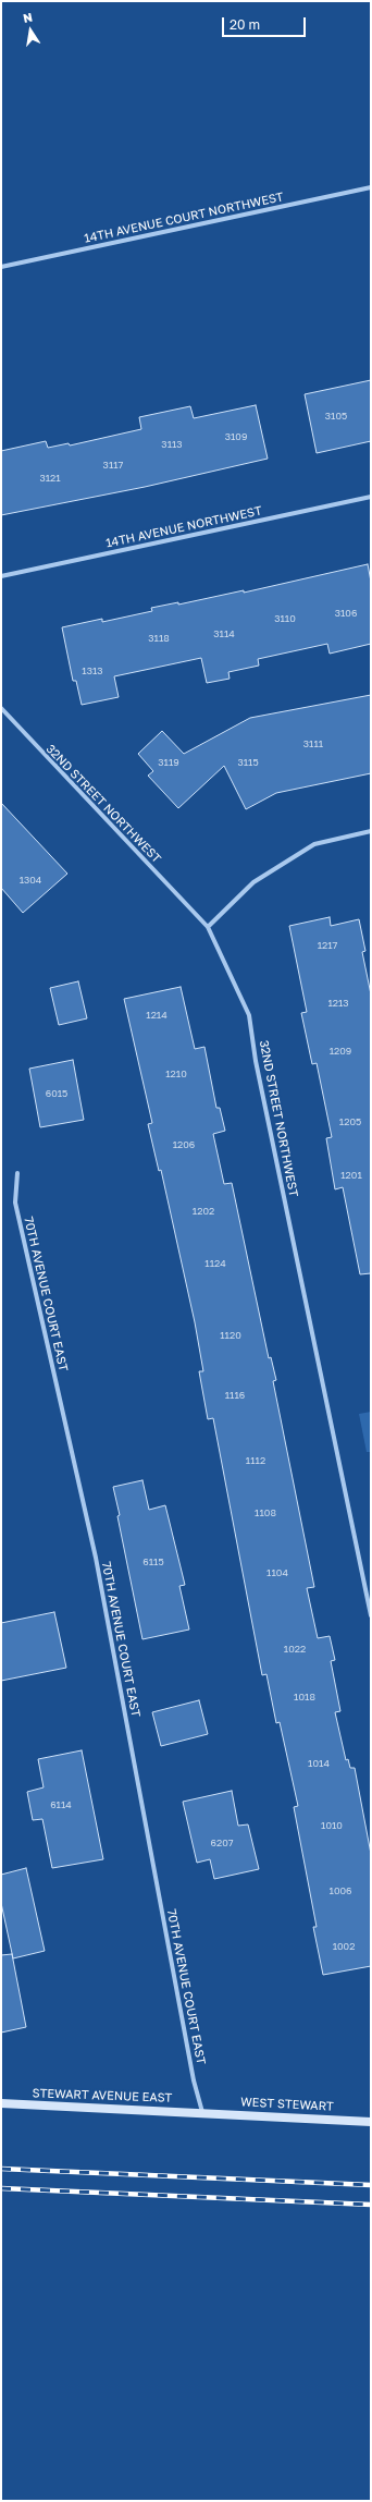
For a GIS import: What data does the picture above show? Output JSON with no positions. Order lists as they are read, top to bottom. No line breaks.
{"streets":{"street":["14TH AVENUE COURT NORTHWEST","14TH AVENUE NORTHWEST","32ND STREET NORTHWEST","70TH AVENUE COURT EAST","STEWART AVENUE EAST","WEST STEWART"]},"crossings":[["70TH AVENUE COURT EAST","STEWART AVENUE EAST"],["70TH AVENUE COURT EAST","WEST STEWART"],["STEWART AVENUE EAST","WEST STEWART"]],"house_numbers":["3105","3109","3113","3117","3121","3106","3110","3114","3118","1313","3111","3119","3115","1304","1217","1213","1214","1209","1210","6015","1205","1206","1201","1202","1124","1120","1116","1112","1108","6115","1104","1022","1018","1014","6114","1010","6207","1006","1002"],"scale_bar":"20 m","north":"top"}
